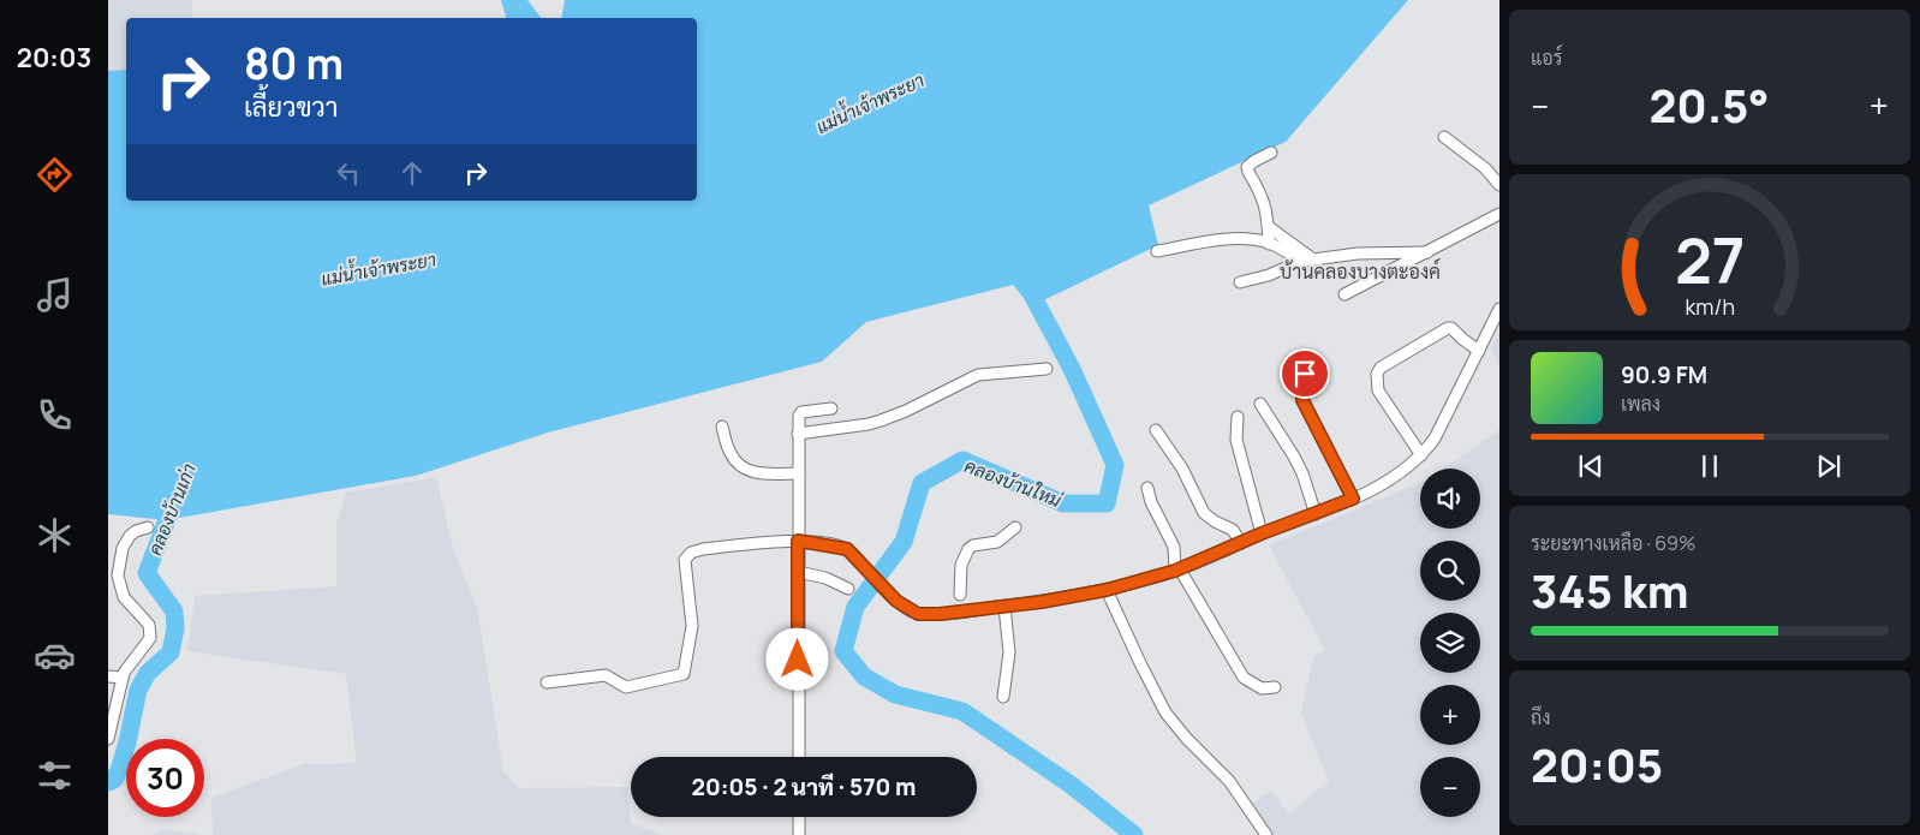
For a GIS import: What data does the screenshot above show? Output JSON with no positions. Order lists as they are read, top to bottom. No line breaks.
{"districts":["บ้านคลองบางตะองค์"],"water":["แม่น้ำเจ้าพระยา","คลองบ้านใหม่","คลองบ้านเก่า"],"page":{"tabs":"20:03","tile":["แอร์",["ระยะทางเหลือ · 69%","345 km"],["ถึง","20:05"]],"turn":["80 m","เลี้ยวขวา"],"heat":["−","20.5°","+"],"song":["90.9 FM","เพลง"],"map_buttons":["+","−"],"limit":"30","trip":"20:05 · 2 นาที · 570 m","gauge":["27","km/h"]}}
